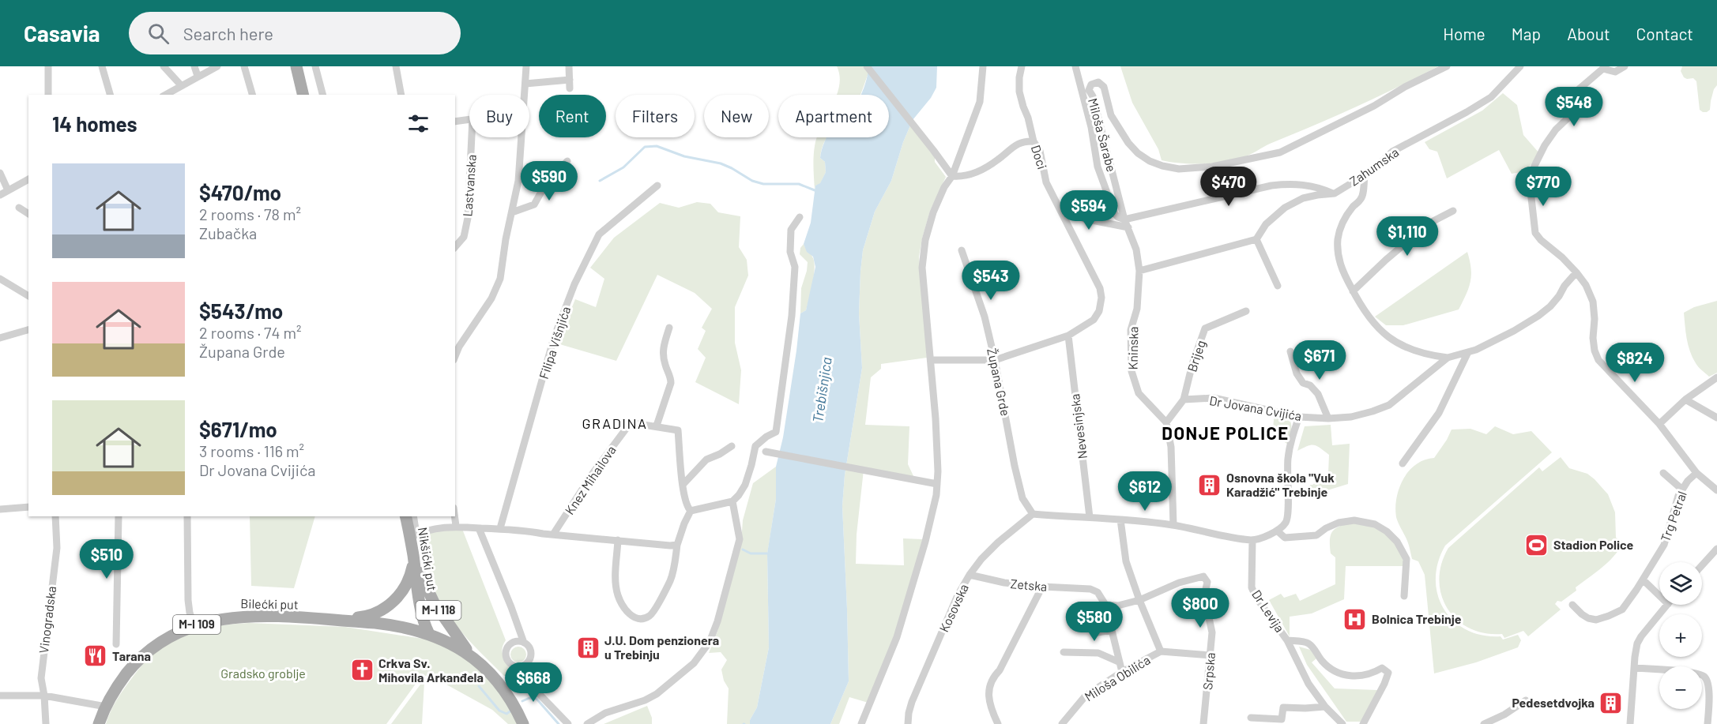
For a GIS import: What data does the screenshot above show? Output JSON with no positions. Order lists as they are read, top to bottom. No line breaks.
{"streets":{"main road":["Nikšićki put","Bilećki put","M-I 118","M-I 109"],"street":["Miloša Šarabe","Doci","Zahumska","Lastvanska","Filipa Višnjića","Kninska","Brijeg","Župana Grde","Dr Jovana Cvijića","Nevesinjska","Knez Mihailova","Trg Petral","Zetska","Kosovska","Dr Levija","Vinogradska","Srpska","Miloša Obilića"]},"crossings":[["Miloša Šarabe","Kninska"],["Doci","Župana Grde"],["Doci","Nevesinjska"],["Filipa Višnjića","Knez Mihailova"],["Kninska","Brijeg"],["Brijeg","Dr Jovana Cvijića"],["Župana Grde","Kosovska"],["Knez Mihailova","Nikšićki put"],["Nikšićki put","Bilećki put"],["Nikšićki put","M-I 118"],["Zetska","Kosovska"],["Bilećki put","M-I 118"],["Srpska","Miloša Obilića"]],"districts":["GRADINA","DONJE POLICE"],"water":["Trebišnjica"],"parks":["Gradsko groblje"],"places":{"building":["Osnovna škola \"Vuk Karadžić\" Trebinje","J.U. Dom penzionera u Trebinju","Pedesetdvojka"],"sports":["Stadion Police"],"hospital":["Bolnica Trebinje"],"restaurant":["Tarana"],"church":["Crkva Sv. Mihovila Arkanđela"]},"page":{"header":"Casavia","search":"Search here","nav":["Home","Map","About","Contact"],"price":["$548","$590","$470","$770","$594","$1,110","$543","$671","$824","$612","$510","$800","$580","$668"],"chip":["Buy","Rent","Filters","New","Apartment"],"heading":"14 homes","list":[{"name":"$470/mo","note":"2 rooms · 78 m² · Zubačka"},{"name":"$543/mo","note":"2 rooms · 74 m² · Župana Grde"},{"name":"$671/mo","note":"3 rooms · 116 m² · Dr Jovana Cvijića"}],"map_buttons":["+","−"]}}
